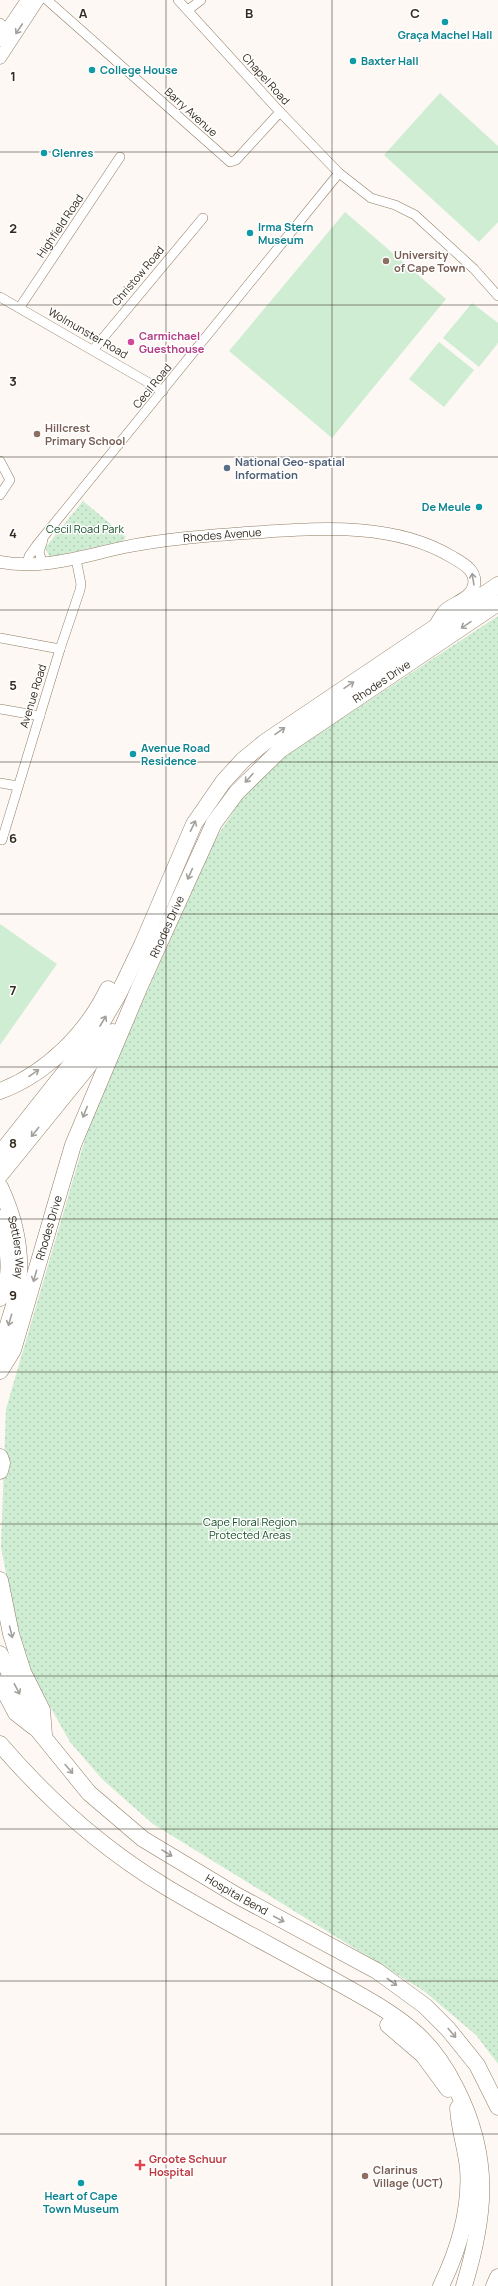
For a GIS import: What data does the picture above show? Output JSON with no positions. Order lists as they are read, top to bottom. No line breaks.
{"streets":{"highway":["Rhodes Drive","Settlers Way","Hospital Bend"],"street":["Chapel Road","Barry Avenue","Highfield Road","Christow Road","Wolmunster Road","Cecil Road","Rhodes Avenue","Avenue Road"]},"crossings":[["Chapel Road","Barry Avenue"],["Chapel Road","Cecil Road"],["Highfield Road","Wolmunster Road"],["Christow Road","Wolmunster Road"],["Wolmunster Road","Cecil Road"],["Cecil Road","Rhodes Avenue"],["Rhodes Avenue","Rhodes Drive"],["Rhodes Avenue","Avenue Road"]],"parks":["Cecil Road Park","Cape Floral Region Protected Areas"],"places":{"other":["Graça Machel Hall","Baxter Hall","College House","Glenres","Irma Stern Museum","University of Cape Town","Carmichael Guesthouse","Hillcrest Primary School","National Geo-spatial Information","De Meule","Avenue Road Residence","Clarinus Village (UCT)","Heart of Cape Town Museum"],"health":["Groote Schuur Hospital"]},"grid":{"columns":["A","B","C"],"rows":["1","2","3","4","5","6","7","8","9"]}}
